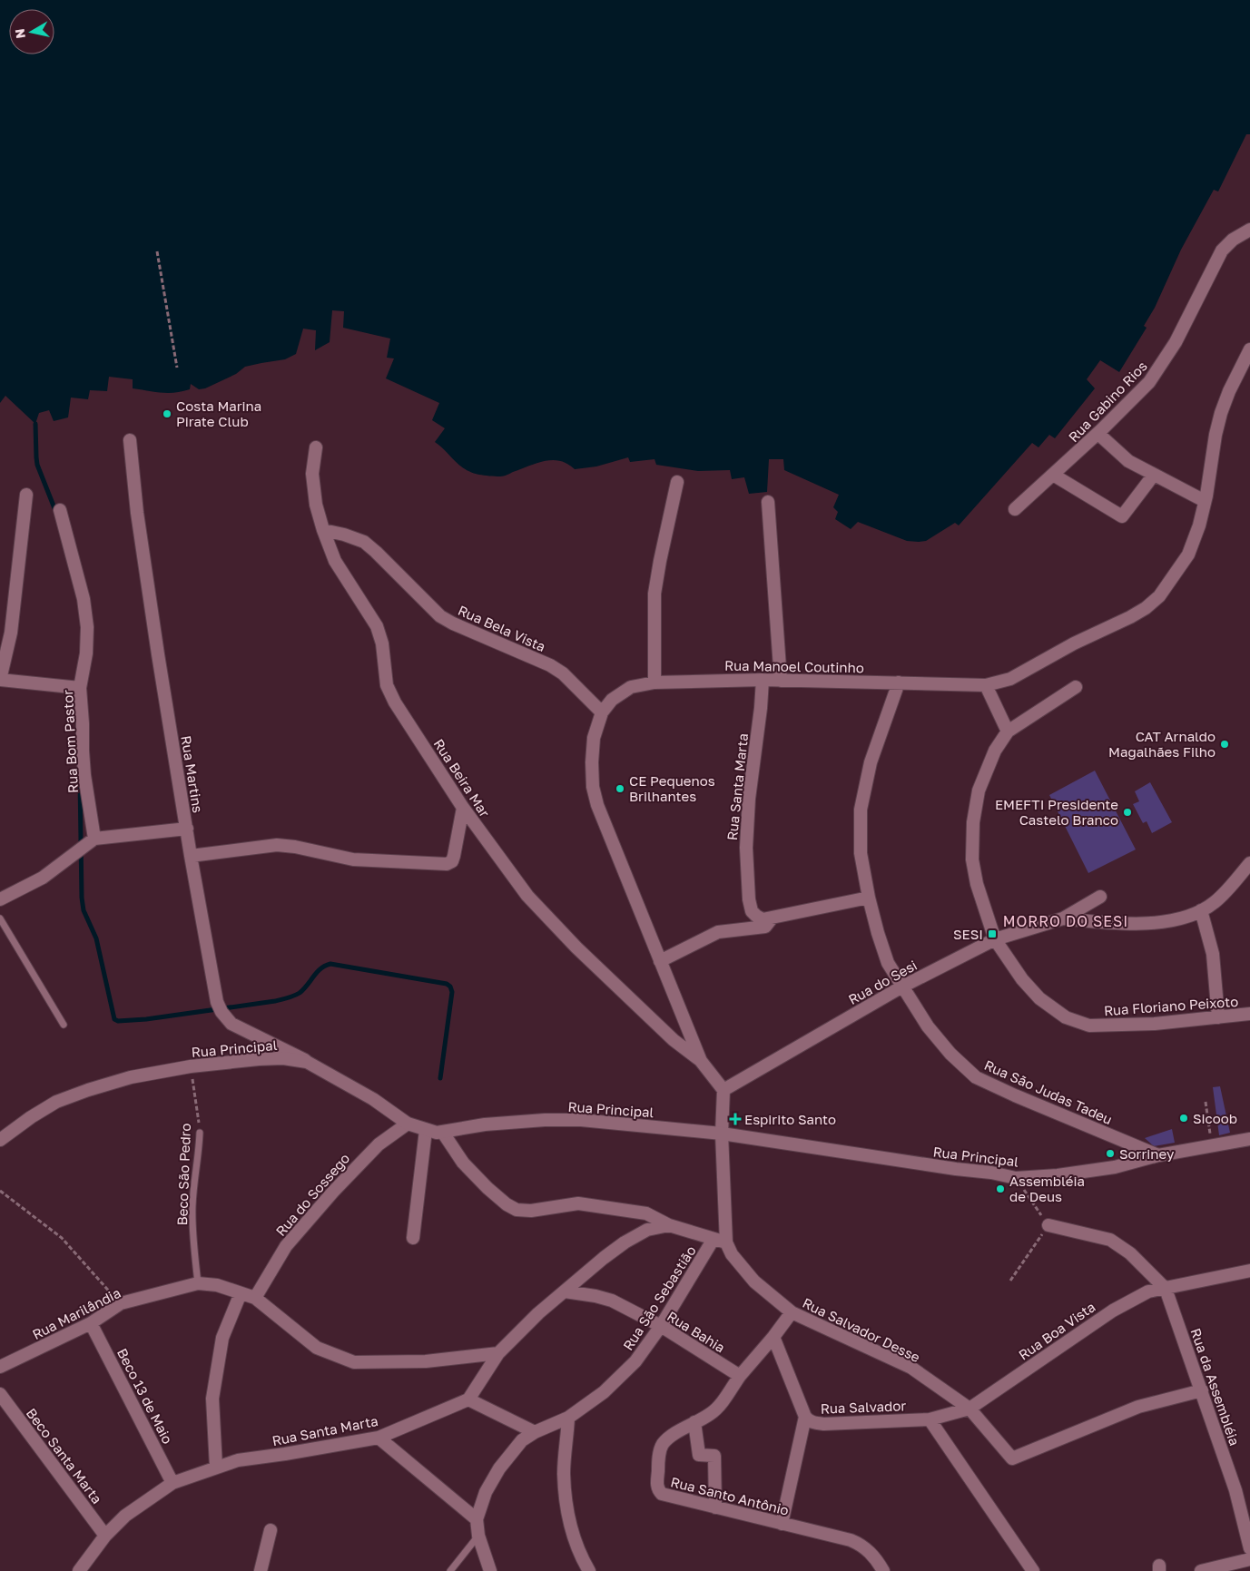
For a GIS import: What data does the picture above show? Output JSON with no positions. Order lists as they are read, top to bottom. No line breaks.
{"streets":{"street":["Rua Gabino Rios","Rua Bela Vista","Rua Manoel Coutinho","Rua Bom Pastor","Rua Martins","Rua Beira Mar","Rua Santa Marta","Rua do Sesi","Rua Floriano Peixoto","Rua Principal","Rua São Judas Tadeu","Rua do Sossego","Rua São Sebastião","Rua Marilândia","Rua Salvador Desse","Rua Boa Vista","Rua Bahia","Rua da Assembléia","Beco 13 de Maio","Rua Salvador","Beco Santa Marta","Rua Santo Antônio"],"lane":["Beco São Pedro"]},"crossings":[["Rua Bela Vista","Rua Manoel Coutinho"],["Rua Bela Vista","Rua Beira Mar"],["Rua Manoel Coutinho","Rua Beira Mar"],["Rua Manoel Coutinho","Rua Santa Marta"],["Rua Manoel Coutinho","Rua do Sesi"],["Rua Manoel Coutinho","Rua São Judas Tadeu"],["Rua Martins","Rua Principal"],["Rua Santa Marta","Rua São Judas Tadeu"],["Rua Santa Marta","Beco 13 de Maio"],["Rua Santa Marta","Beco Santa Marta"],["Rua do Sesi","Rua Floriano Peixoto"],["Rua do Sesi","Rua São Judas Tadeu"],["Rua Principal","Rua São Judas Tadeu"],["Rua Principal","Beco São Pedro"],["Rua Principal","Rua do Sossego"],["Rua Principal","Rua Salvador Desse"],["Beco São Pedro","Rua Marilândia"],["Rua do Sossego","Rua Marilândia"],["Rua São Sebastião","Rua Salvador Desse"],["Rua São Sebastião","Rua Bahia"],["Rua Marilândia","Beco 13 de Maio"],["Rua Salvador Desse","Rua Boa Vista"],["Rua Salvador Desse","Rua da Assembléia"],["Rua Boa Vista","Rua da Assembléia"],["Rua Bahia","Rua Santo Antônio"]],"districts":["MORRO DO SESI"],"places":{"other":["Costa Marina Pirate Club","CAT Arnaldo Magalhães Filho","CE Pequenos Brilhantes","EMEFTI Presidente Castelo Branco","Sicoob","Sorriney","Assembléia de Deus"],"transit":["SESI"],"health":["Espirito Santo"]},"north":"left"}
